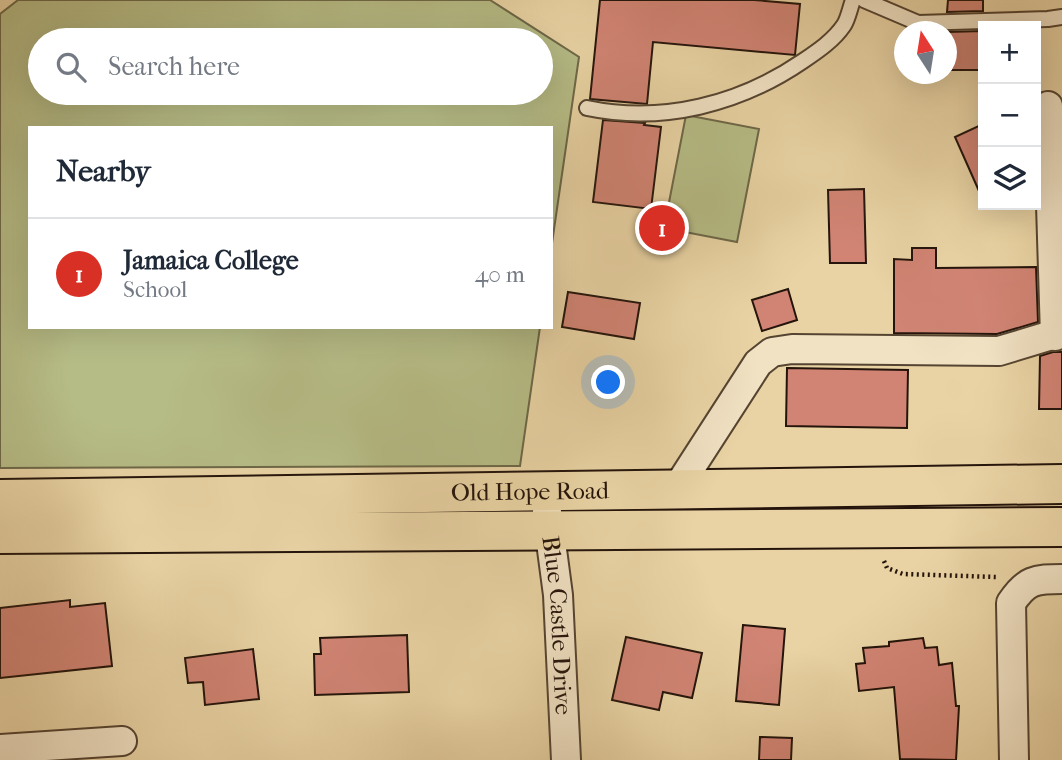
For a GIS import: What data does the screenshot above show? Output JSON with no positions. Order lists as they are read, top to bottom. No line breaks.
{"streets":{"main road":["Old Hope Road"],"street":["Blue Castle Drive"]},"crossings":[["Old Hope Road","Blue Castle Drive"]],"north":"top","page":{"map_buttons":["+","−"],"search":"Search here","heading":"Nearby","pins":"1","list":[{"mark":"1","name":"Jamaica College","note":"School","value":"40 m"}]}}
